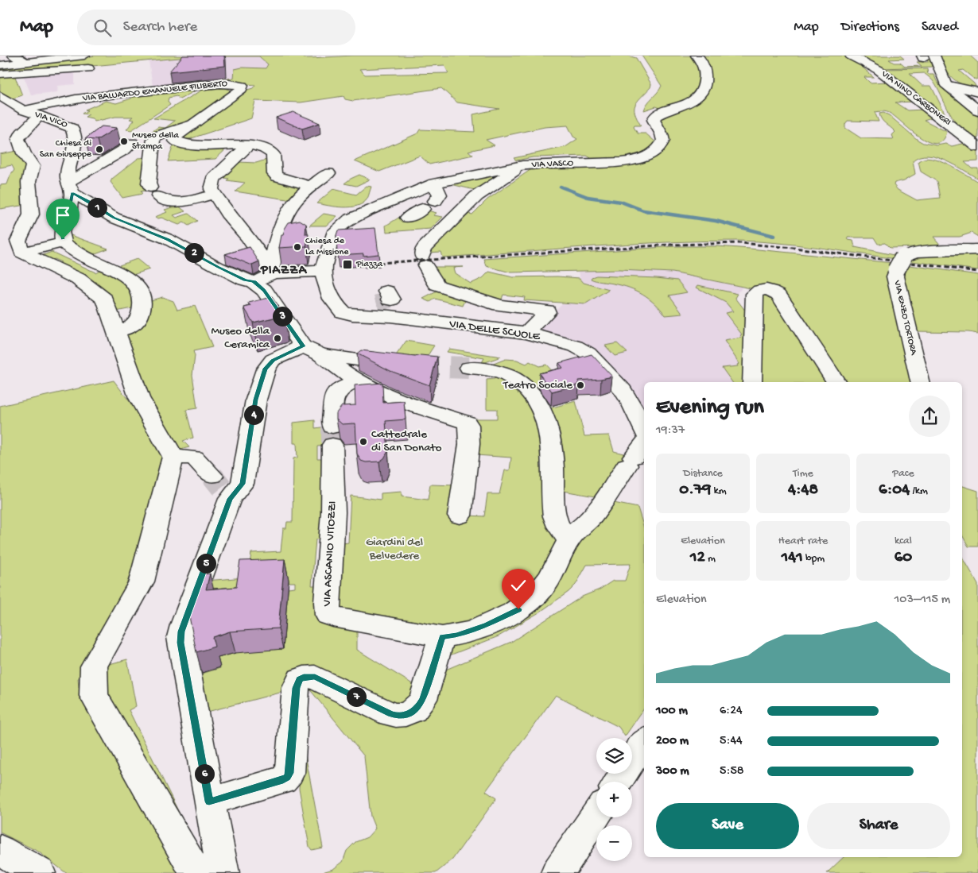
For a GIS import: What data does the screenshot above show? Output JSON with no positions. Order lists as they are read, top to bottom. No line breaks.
{"streets":{"street":["VIA BALUARDO EMANUELE FILIBERTO","VIA NINO CARBONERI","VIA VICO","VIA VASCO","VIA ENZO TORTORA","VIA DELLE SCUOLE","VIA ASCANIO VITOZZI"]},"crossings":[["VIA BALUARDO EMANUELE FILIBERTO","VIA VICO"],["VIA VASCO","VIA DELLE SCUOLE"]],"districts":["PIAZZA"],"parks":["Giardini del Belvedere"],"places":{"other":["Museo della Stampa","Chiesa di San Giuseppe","Chiesa de La Missione","Museo della Ceramica","Teatro Sociale","Cattedrale di San Donato"],"transit":["Piazza"]},"page":{"header":"Map","search":"Search here","nav":["Map","Directions","Saved"],"pins":["1","2","3","4","5","7","6"],"heading":["Evening run","19:37"],"stats":[["Distance","0.79 km"],["Time","4:48"],["Pace","6:04 /km"],["Elevation","12 m"],["Heart rate","141 bpm"],["kcal","60"]],"chart":["Elevation","103–115 m"],"list":[{"name":"100 m","note":"6:24"},{"name":"200 m","note":"5:44"},{"name":"300 m","note":"5:58"}],"map_buttons":["+","−"],"buttons":["Save","Share"]}}
